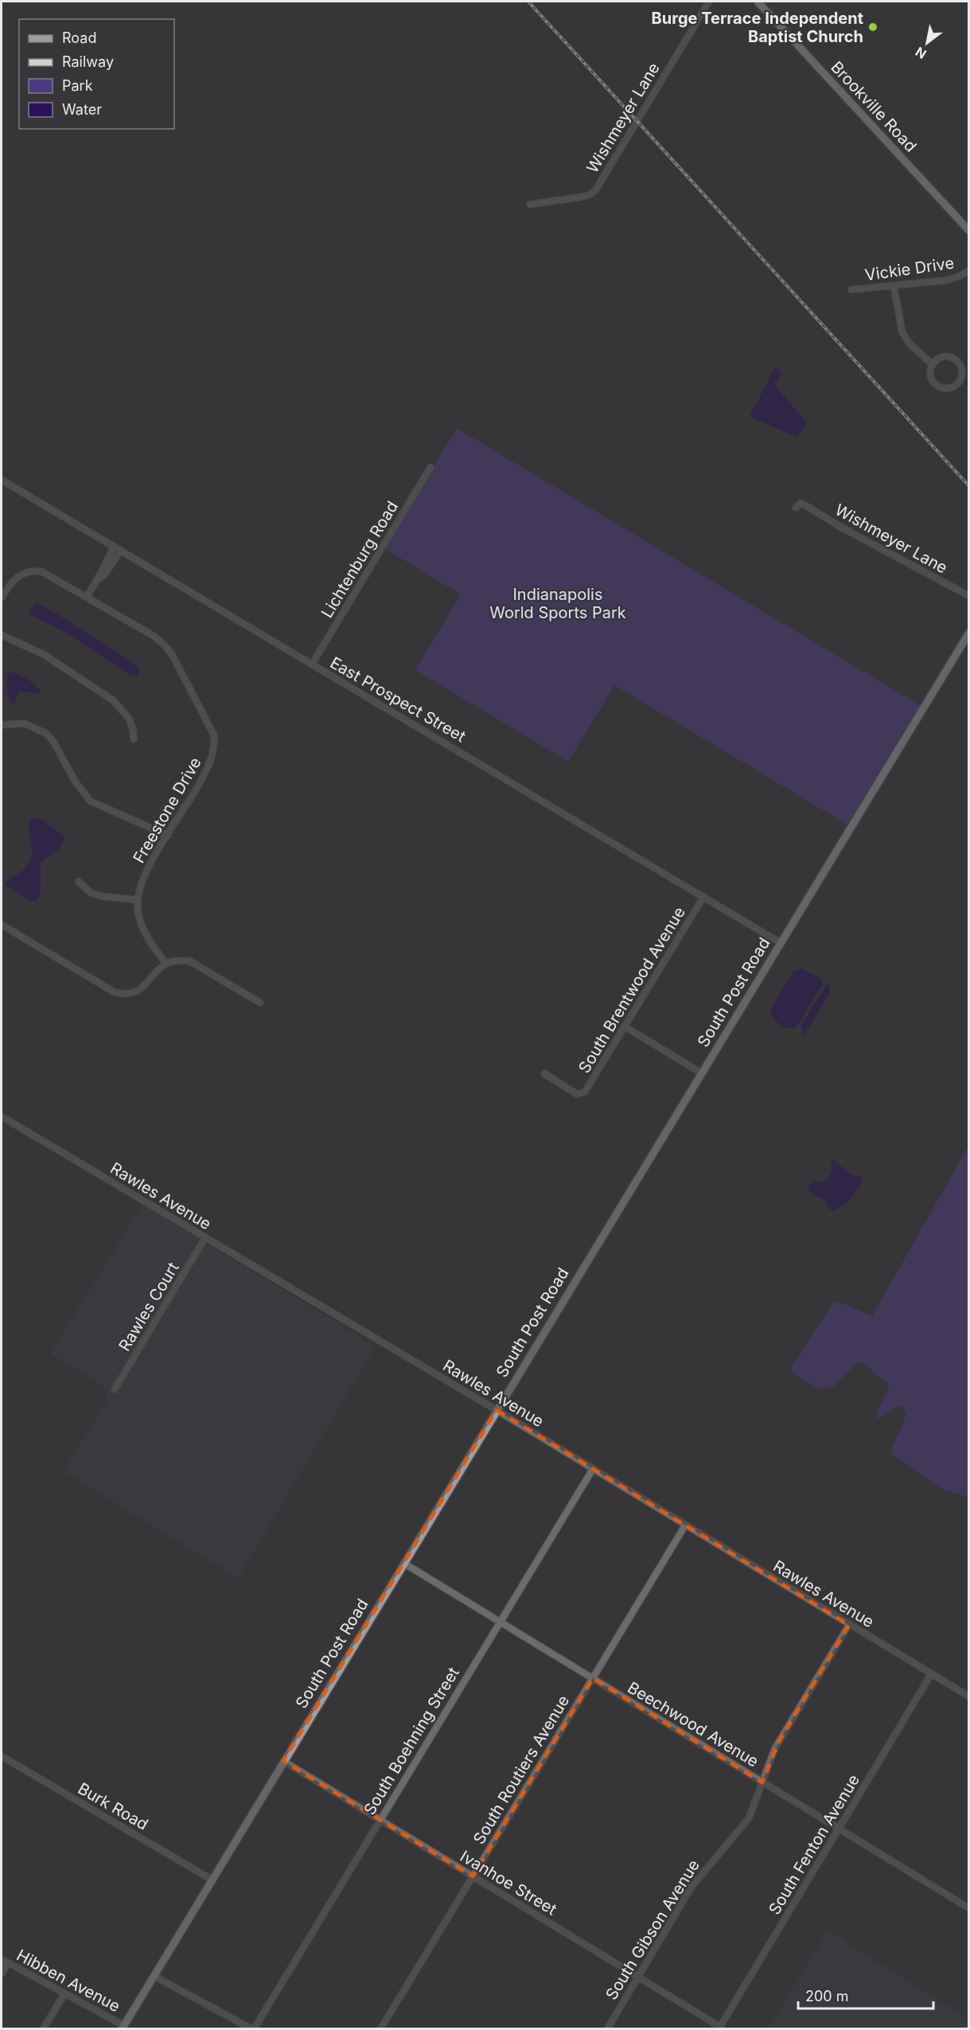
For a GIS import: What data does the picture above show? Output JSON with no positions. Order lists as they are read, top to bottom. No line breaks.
{"streets":{"main road":["Brookville Road","South Post Road"],"street":["Wishmeyer Lane","Vickie Drive","Lichtenburg Road","East Prospect Street","Freestone Drive","South Brentwood Avenue","Rawles Avenue","Rawles Court","Beechwood Avenue","South Boehning Street","South Routiers Avenue","Burk Road","South Fenton Avenue","Ivanhoe Street","South Gibson Avenue","Hibben Avenue"]},"crossings":[["Lichtenburg Road","East Prospect Street"],["East Prospect Street","South Brentwood Avenue"],["East Prospect Street","South Post Road"],["South Post Road","Rawles Avenue"],["South Post Road","Beechwood Avenue"],["South Post Road","Burk Road"],["South Post Road","Ivanhoe Street"],["South Post Road","Hibben Avenue"],["Rawles Avenue","Rawles Court"],["Rawles Avenue","South Boehning Street"],["Rawles Avenue","South Routiers Avenue"],["Rawles Avenue","South Fenton Avenue"],["Rawles Avenue","South Gibson Avenue"],["Beechwood Avenue","South Boehning Street"],["Beechwood Avenue","South Routiers Avenue"],["Beechwood Avenue","South Fenton Avenue"],["Beechwood Avenue","South Gibson Avenue"],["South Boehning Street","Ivanhoe Street"],["South Routiers Avenue","Ivanhoe Street"],["South Fenton Avenue","Ivanhoe Street"],["Ivanhoe Street","South Gibson Avenue"]],"parks":["Indianapolis World Sports Park"],"places":["Burge Terrace Independent Baptist Church"],"legend":["Road","Railway","Park","Water"],"scale_bar":"200 m","north":"bottom left"}
